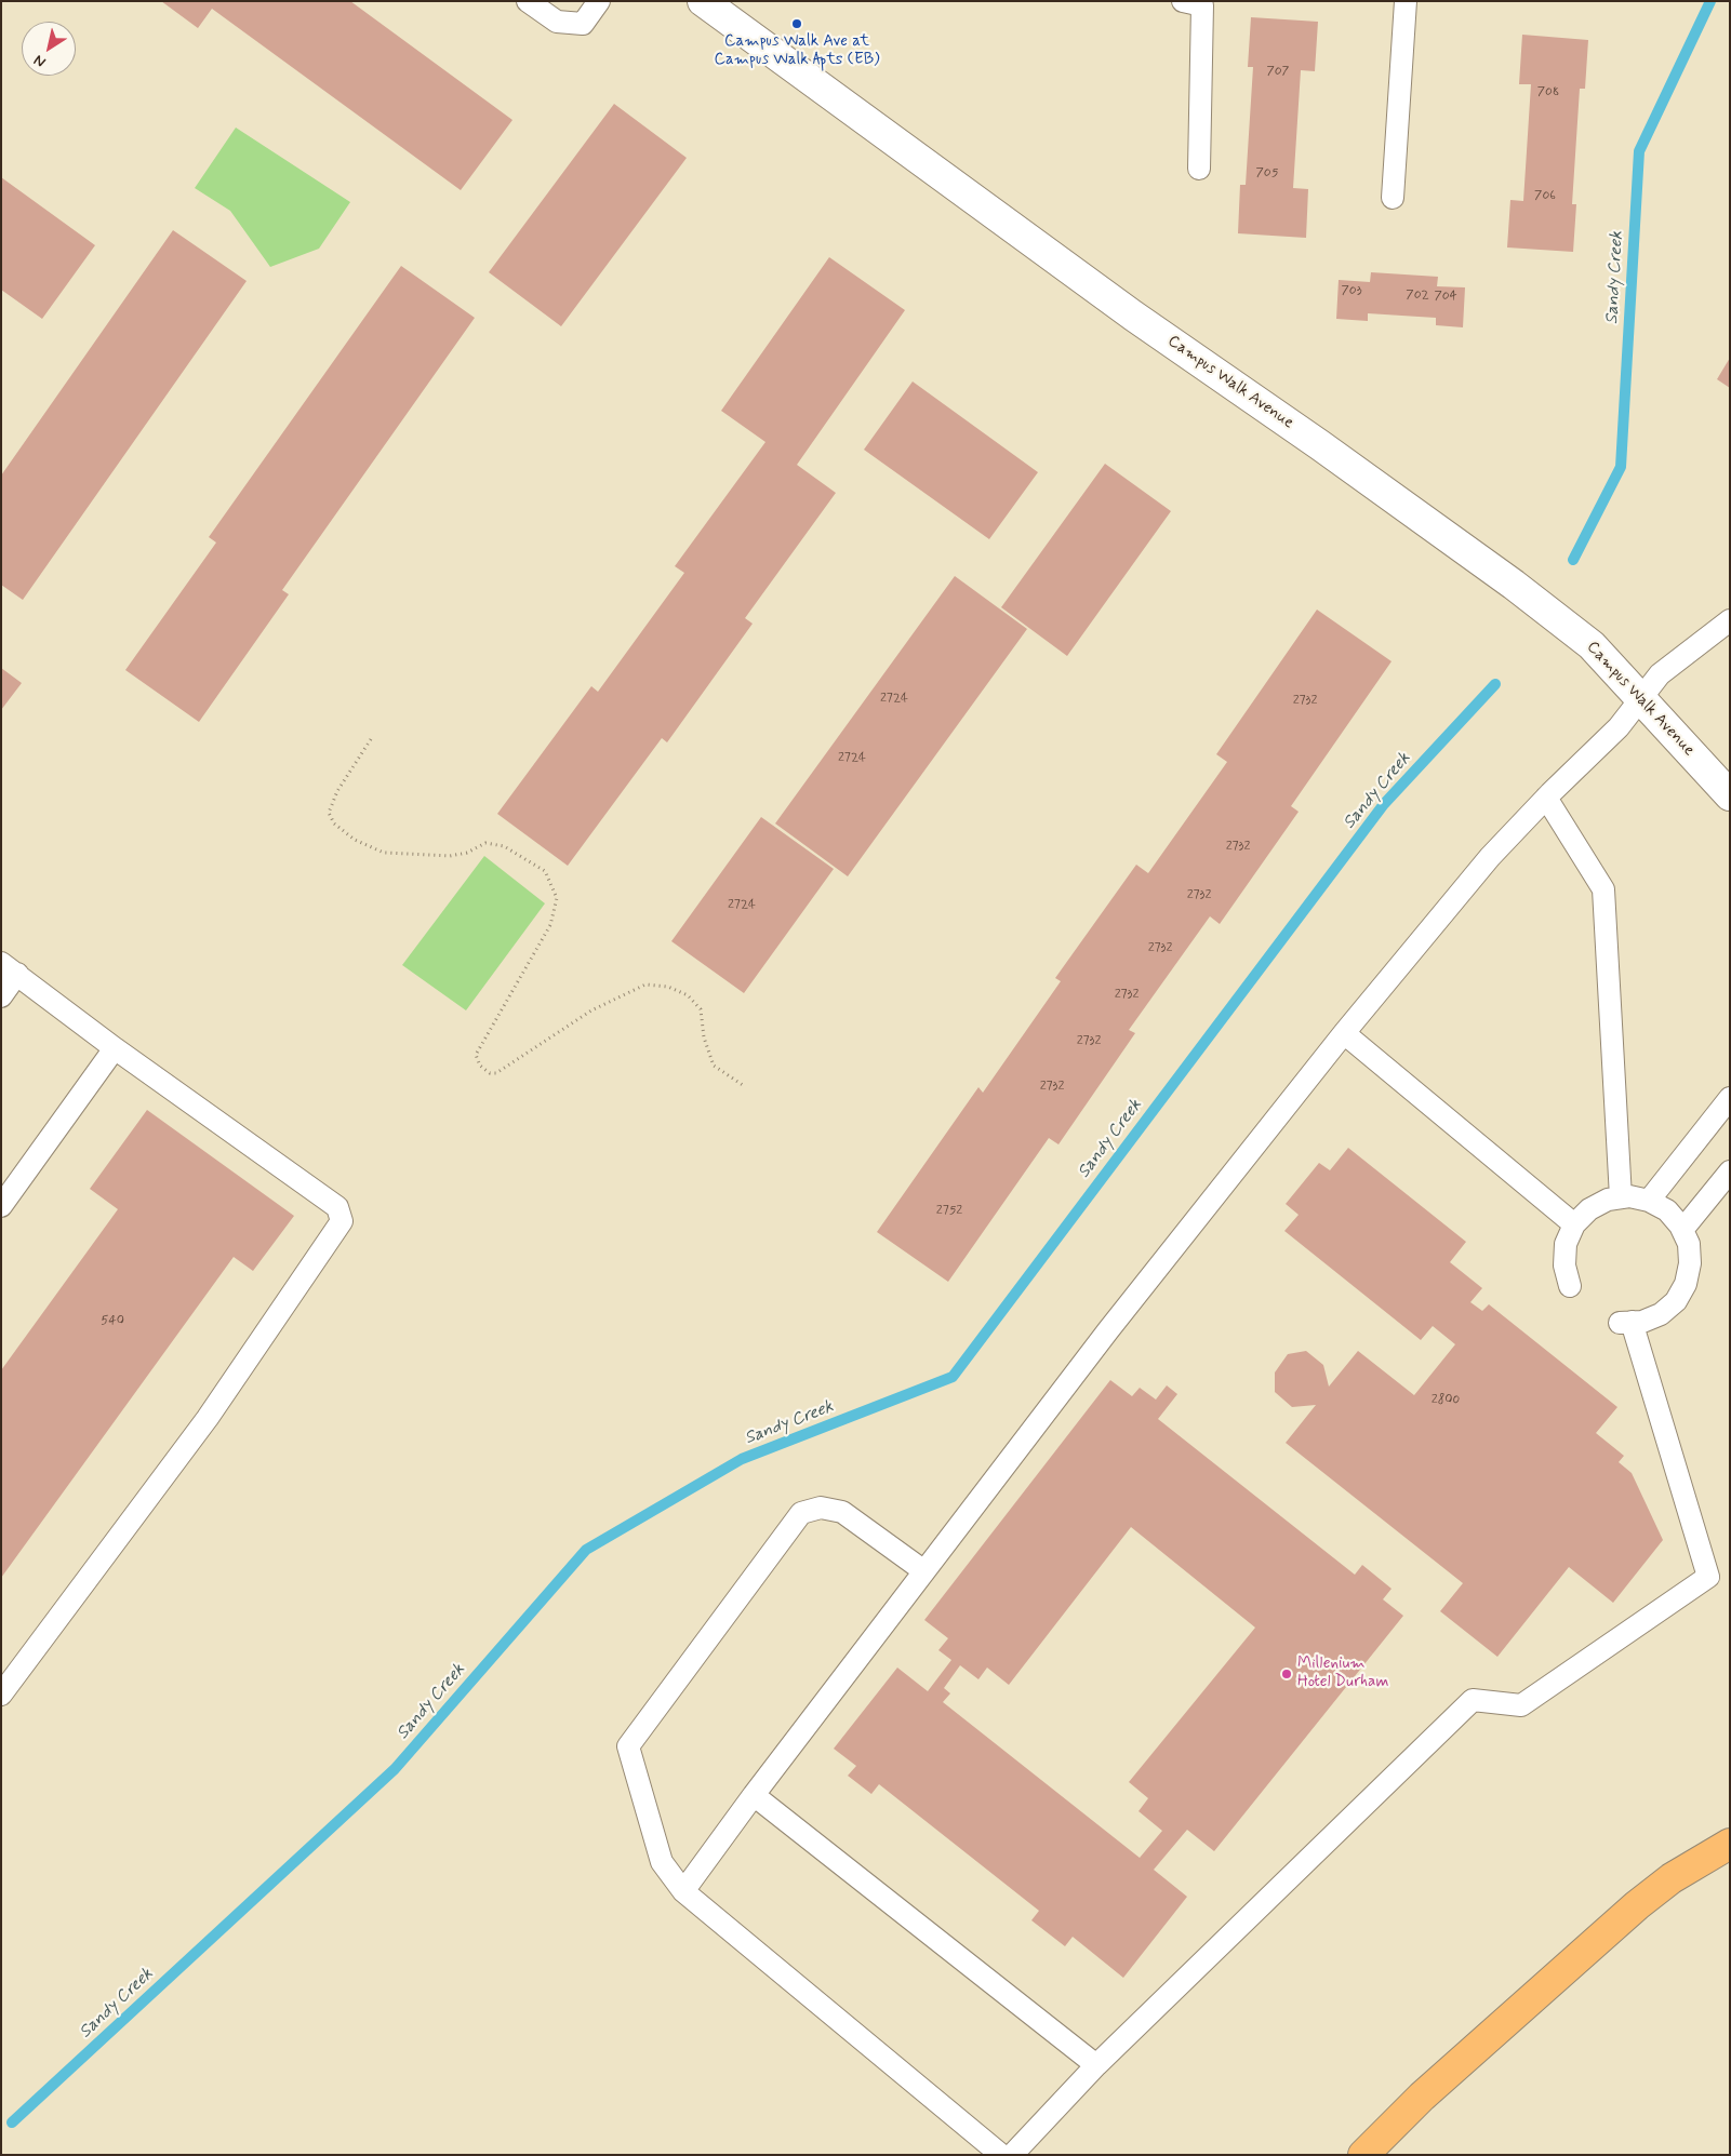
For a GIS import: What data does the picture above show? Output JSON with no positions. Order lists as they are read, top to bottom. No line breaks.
{"streets":{"street":["Campus Walk Avenue"]},"water":["Sandy Creek"],"places":["Campus Walk Ave at Campus Walk Apts (EB)","Millenium Hotel Durham"],"house_numbers":["707","708","705","706","703","702","704","2724","2732","2724","2732","2732","2724","2732","2732","2732","2732","2752","540","2800"],"north":"bottom left"}
